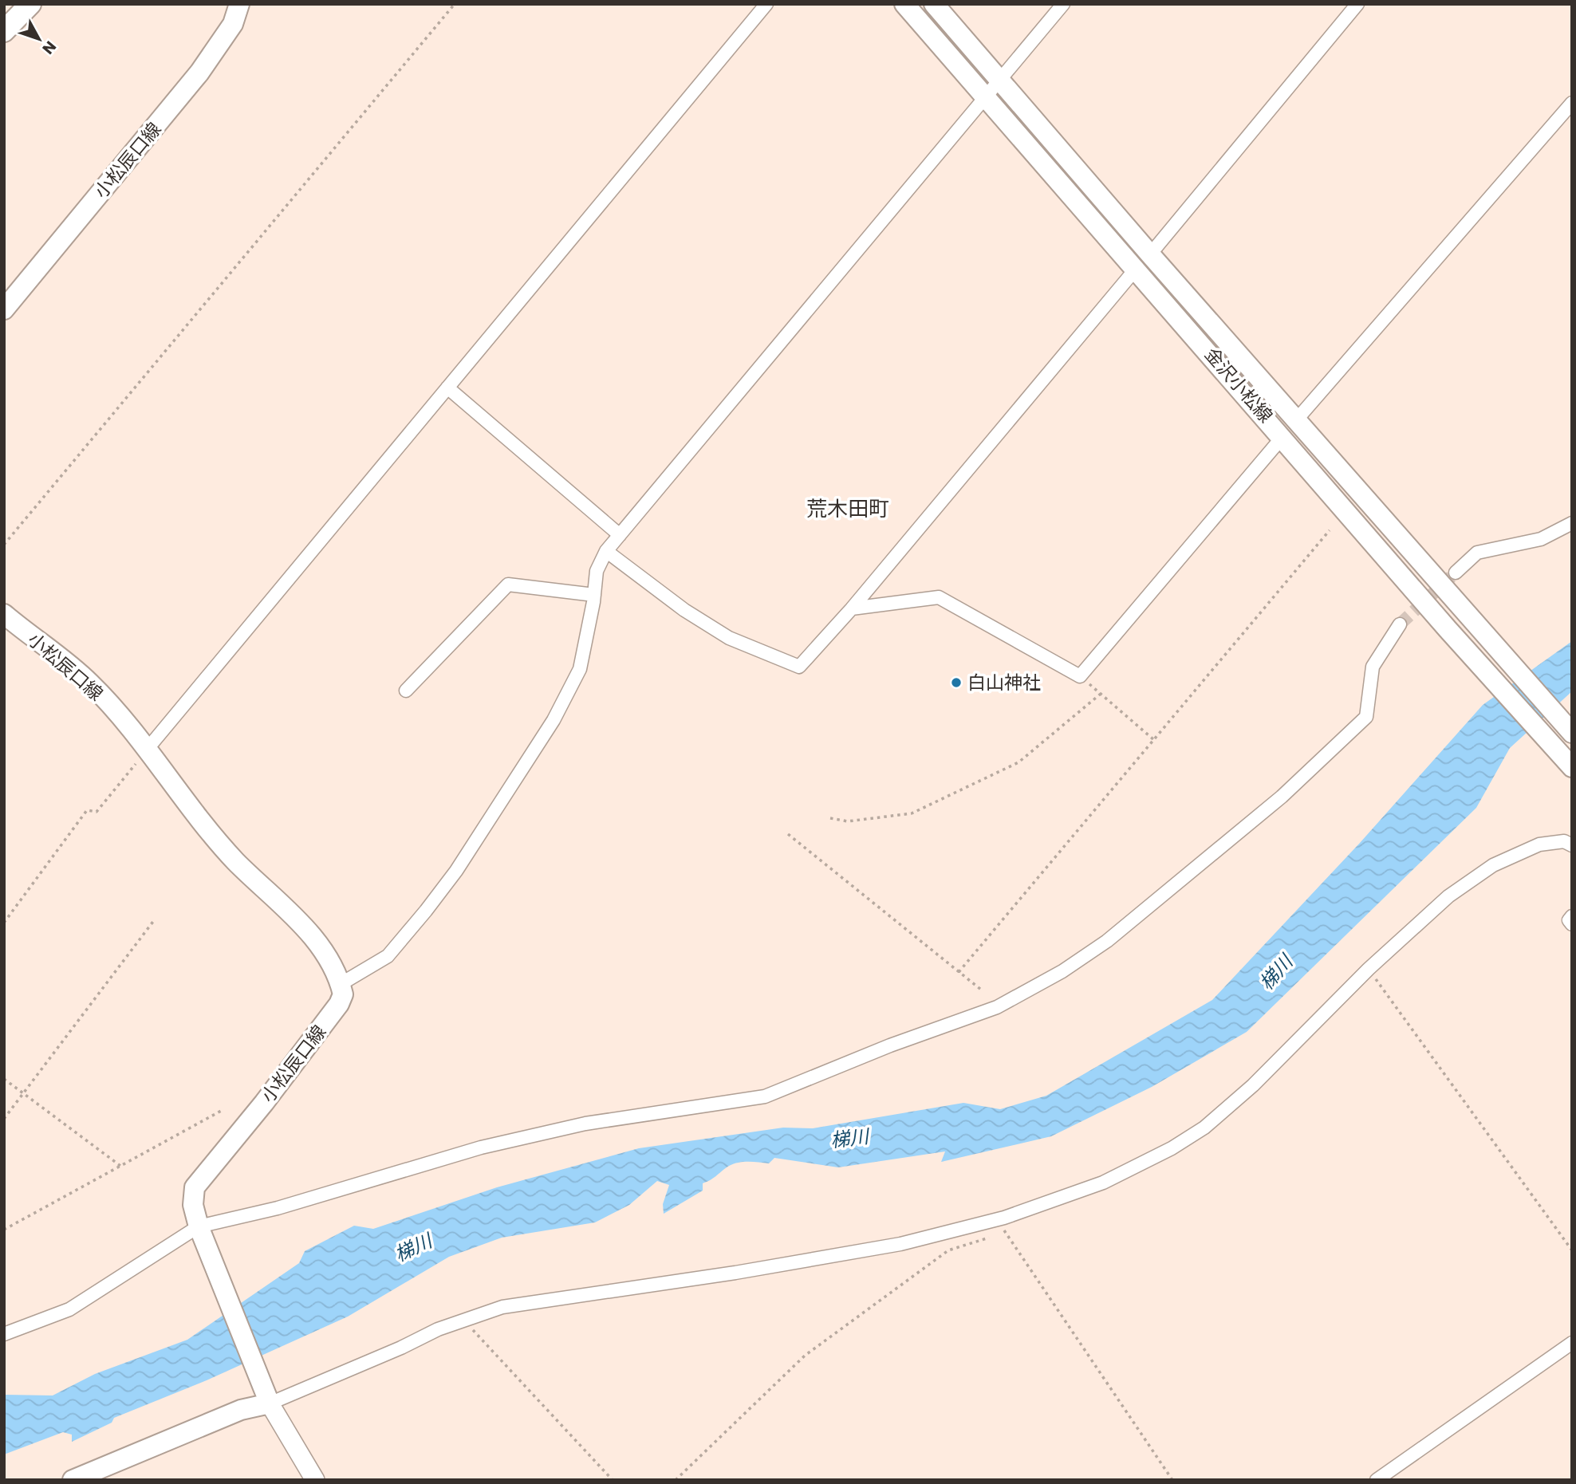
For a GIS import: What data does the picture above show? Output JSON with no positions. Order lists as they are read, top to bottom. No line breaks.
{"streets":{"main road":["小松辰口線","金沢小松線"]},"districts":["荒木田町"],"water":["梯川"],"places":["白山神社"],"north":"bottom right"}
